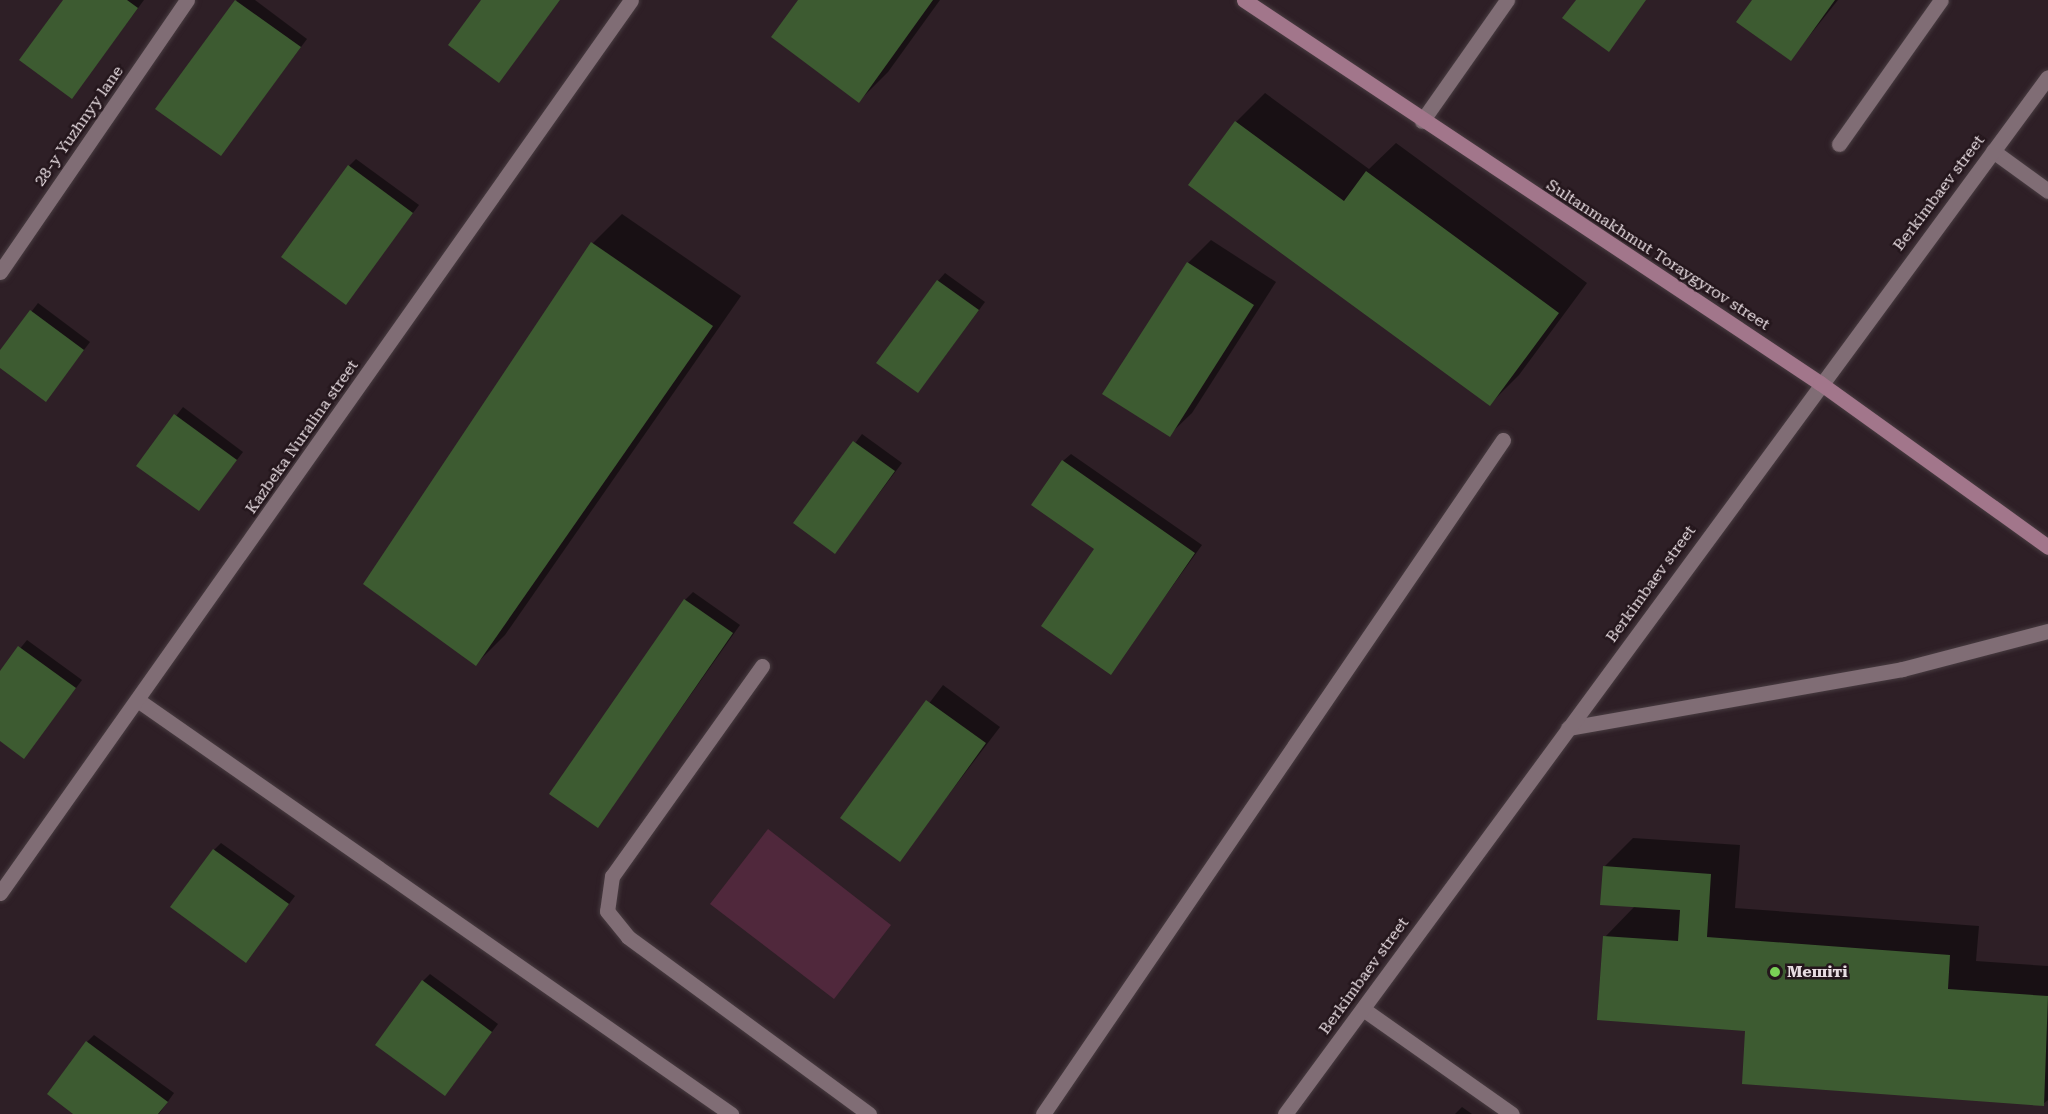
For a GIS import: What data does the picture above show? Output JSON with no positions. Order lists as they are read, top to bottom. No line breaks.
{"streets":{"main road":["Sultanmakhmut Toraygyrov street"],"street":["28-y Yuzhnyy lane","Berkimbaev street","Kazbeka Nuralina street"]},"crossings":[["Berkimbaev street","Sultanmakhmut Toraygyrov street"]],"places":["Мешіті"]}
